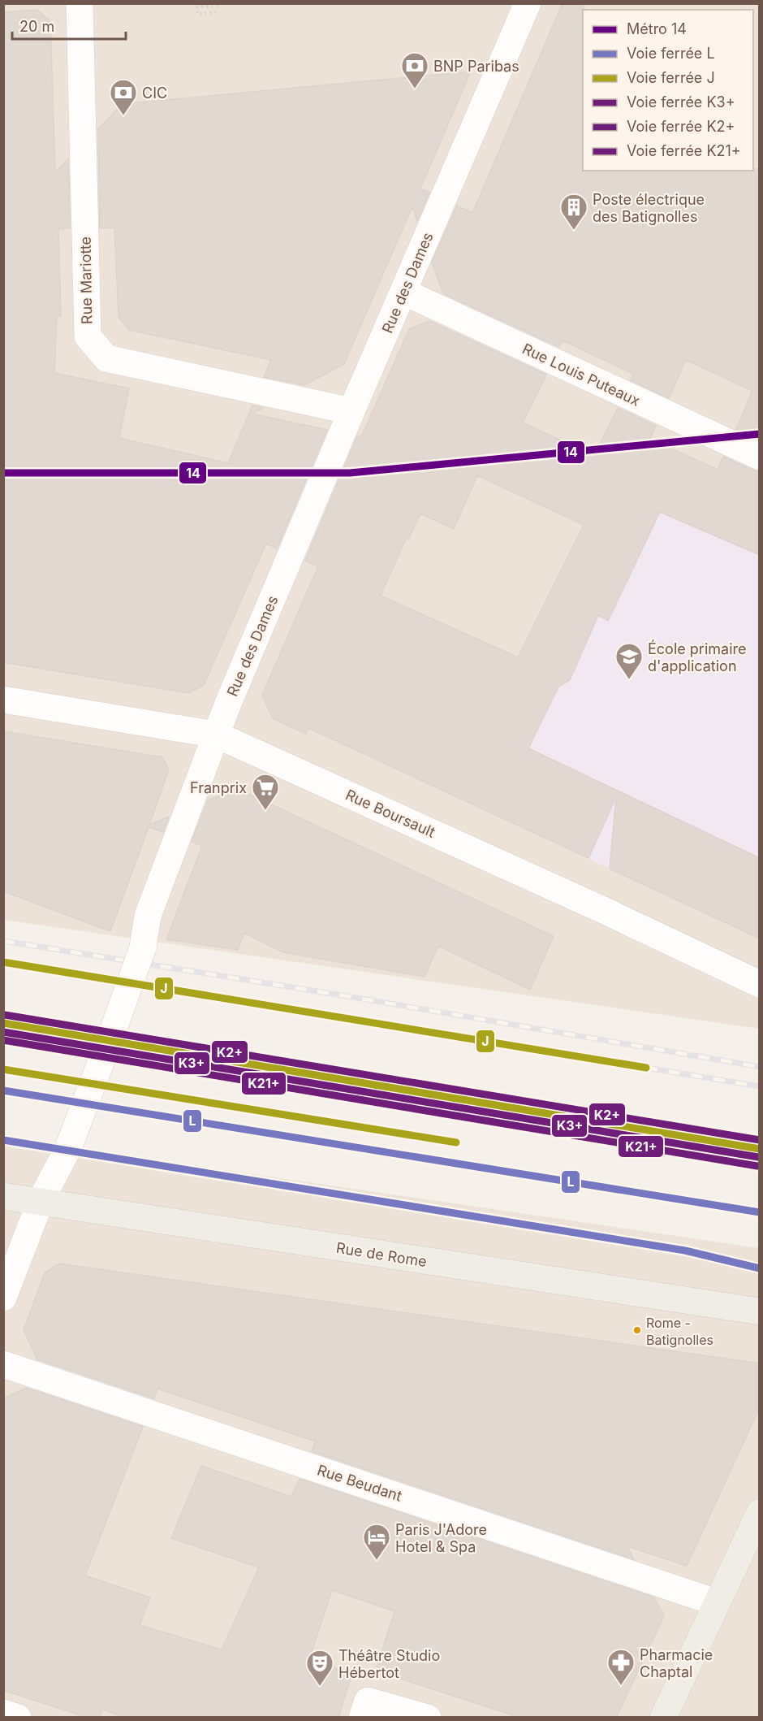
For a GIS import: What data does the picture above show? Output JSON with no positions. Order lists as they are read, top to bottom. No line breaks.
{"streets":{"main road":["Rue de Rome"],"street":["Rue Mariotte","Rue des Dames","Rue Louis Puteaux","Rue Boursault","Rue Beudant"]},"crossings":[["Rue Mariotte","Rue des Dames"],["Rue des Dames","Rue Louis Puteaux"],["Rue des Dames","Rue Boursault"],["Rue des Dames","Rue de Rome"]],"places":{"bank":["BNP Paribas","CIC"],"building":["Poste électrique des Batignolles"],"school or university":["École primaire d'application"],"supermarket":["Franprix"],"other":["Rome - Batignolles"],"hotel":["Paris J'Adore Hotel & Spa"],"pharmacy":["Pharmacie Chaptal"],"theatre":["Théâtre Studio Hébertot"]},"lines":["metro line 14","rail line J","rail line K2+","rail line K3+","rail line K21+","rail line L"],"legend":["Métro 14","Voie ferrée L","Voie ferrée J","Voie ferrée K3+","Voie ferrée K2+","Voie ferrée K21+"],"scale_bar":"20 m"}
